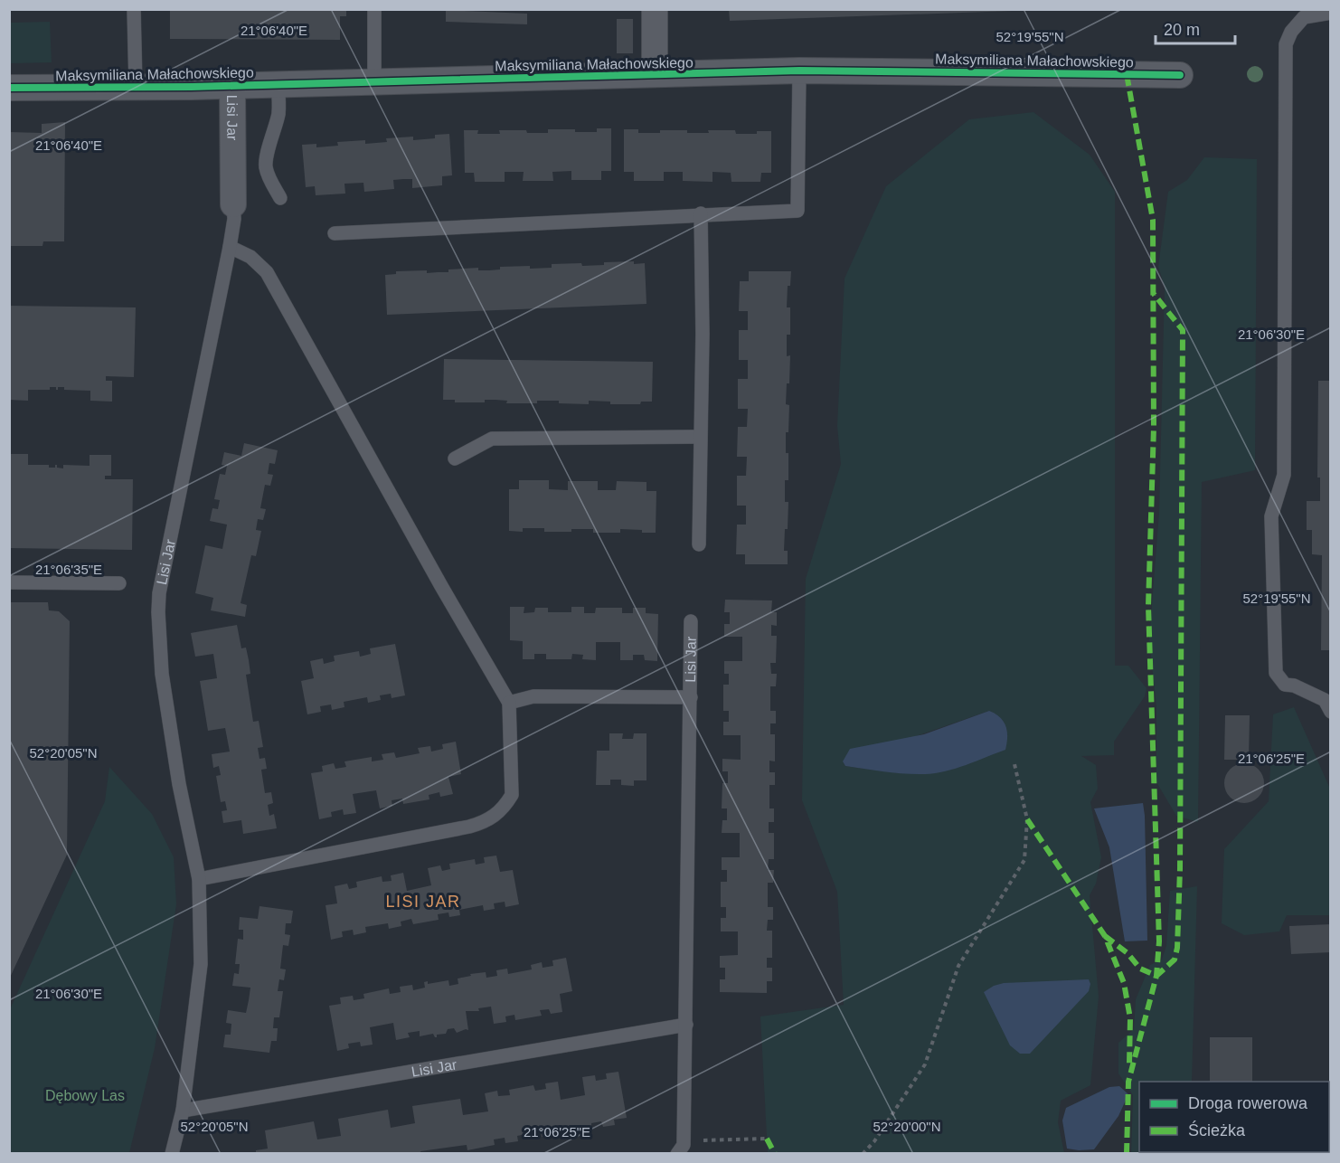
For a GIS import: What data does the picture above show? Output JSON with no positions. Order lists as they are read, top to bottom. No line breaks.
{"streets":{"street":["Maksymiliana Małachowskiego","Lisi Jar"]},"crossings":[["Maksymiliana Małachowskiego","Lisi Jar"]],"districts":["LISI JAR"],"parks":["Dębowy Las"],"legend":["Droga rowerowa","Ścieżka"],"scale_bar":"20 m","coordinates":["21°06'40\"E","52°19'55\"N","21°06'30\"E","21°06'35\"E","52°20'05\"N","21°06'25\"E","52°20'00\"N"]}
